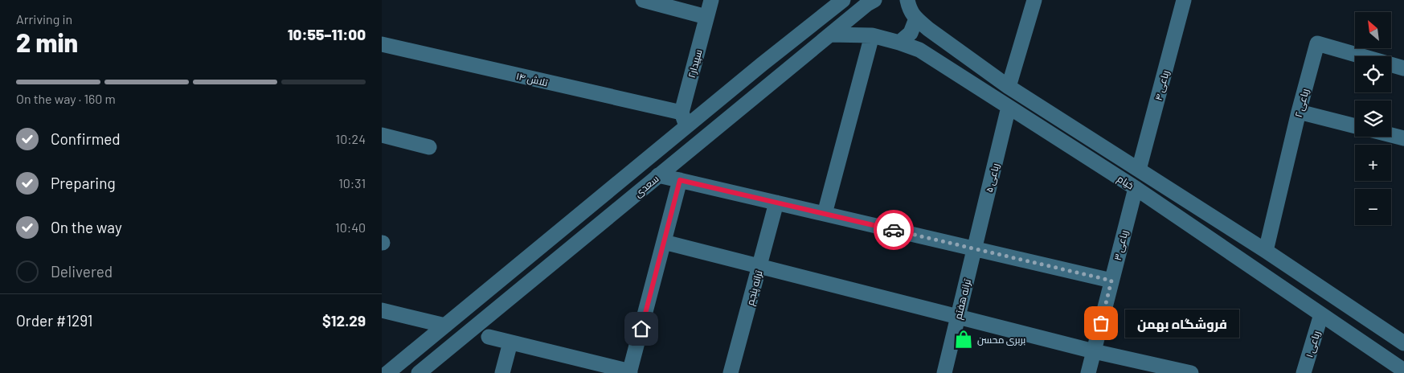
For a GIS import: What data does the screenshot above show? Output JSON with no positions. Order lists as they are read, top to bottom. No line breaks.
{"streets":{"street":["سپیدار۲","تلاش ۱۴","رباعی ۴","رباعی ۲","رباعی ۵","خیام","سعدی","رباعی ۳","ترانه پنجم","ترانه هفتم","رباعی ۱"]},"crossings":[["سپیدار۲","تلاش ۱۴"],["سپیدار۲","سعدی"],["تلاش ۱۴","سعدی"],["رباعی ۴","خیام"],["رباعی ۲","خیام"],["رباعی ۵","خیام"],["رباعی ۵","ترانه هفتم"],["خیام","سعدی"],["خیام","رباعی ۳"],["خیام","رباعی ۱"]],"places":{"other":["فروشگاه بهمن"],"shop":["بربری محسن"]},"north":"top left","page":{"heading":["2 min","Arriving in","10:55–11:00"],"panel":["Order #1291","$12.29"],"map_buttons":["+","−"],"bar":"On the way · 160 m","list":[["Confirmed","10:24"],["Preparing","10:31"],["On the way","10:40"],"Delivered"],"bubble":"فروشگاه بهمن"}}
